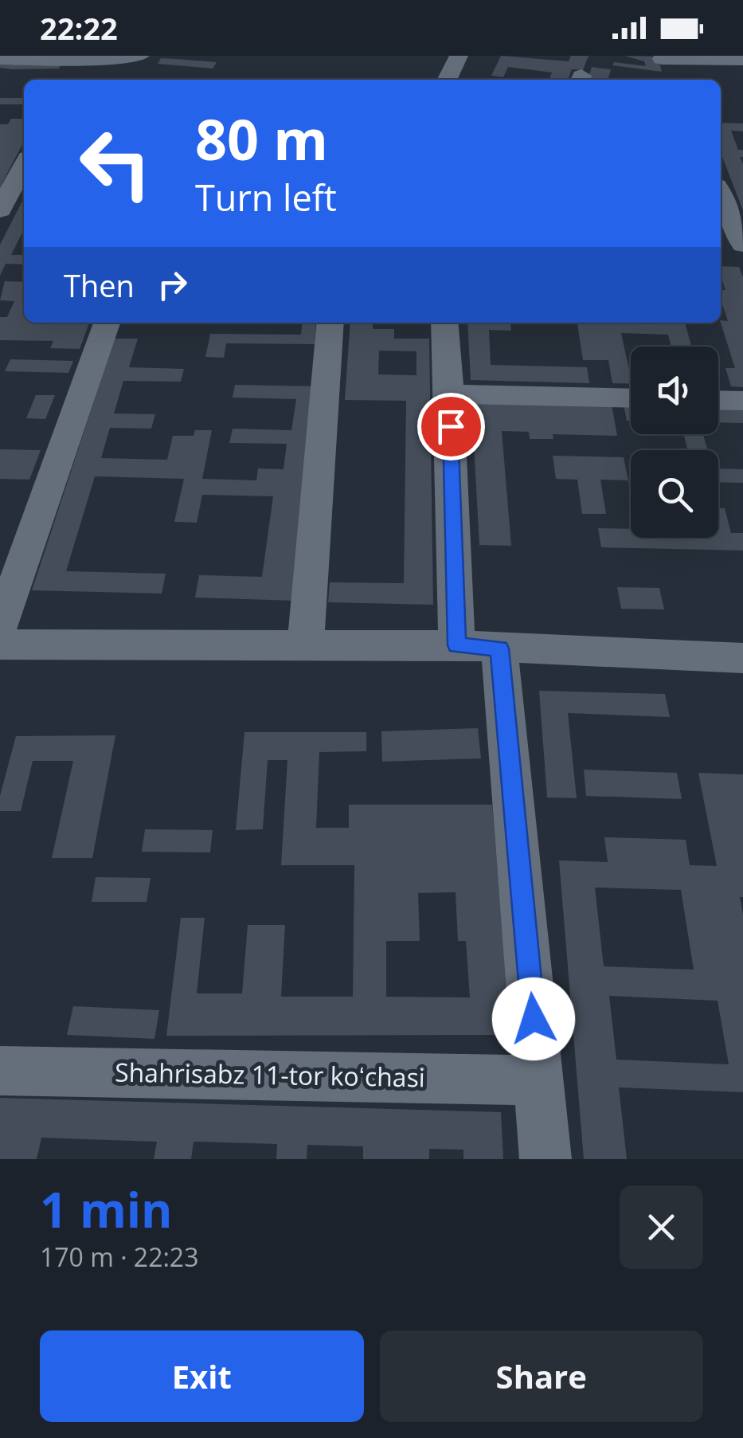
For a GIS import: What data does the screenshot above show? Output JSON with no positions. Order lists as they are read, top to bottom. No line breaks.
{"streets":{"street":["Shahrisabz 11-tor koʻchasi"]},"page":{"status":"22:22","turn":["80 m","Turn left"],"then":"Then","heading":["1 min","170 m · 22:23"],"buttons":["Exit","Share"]}}
